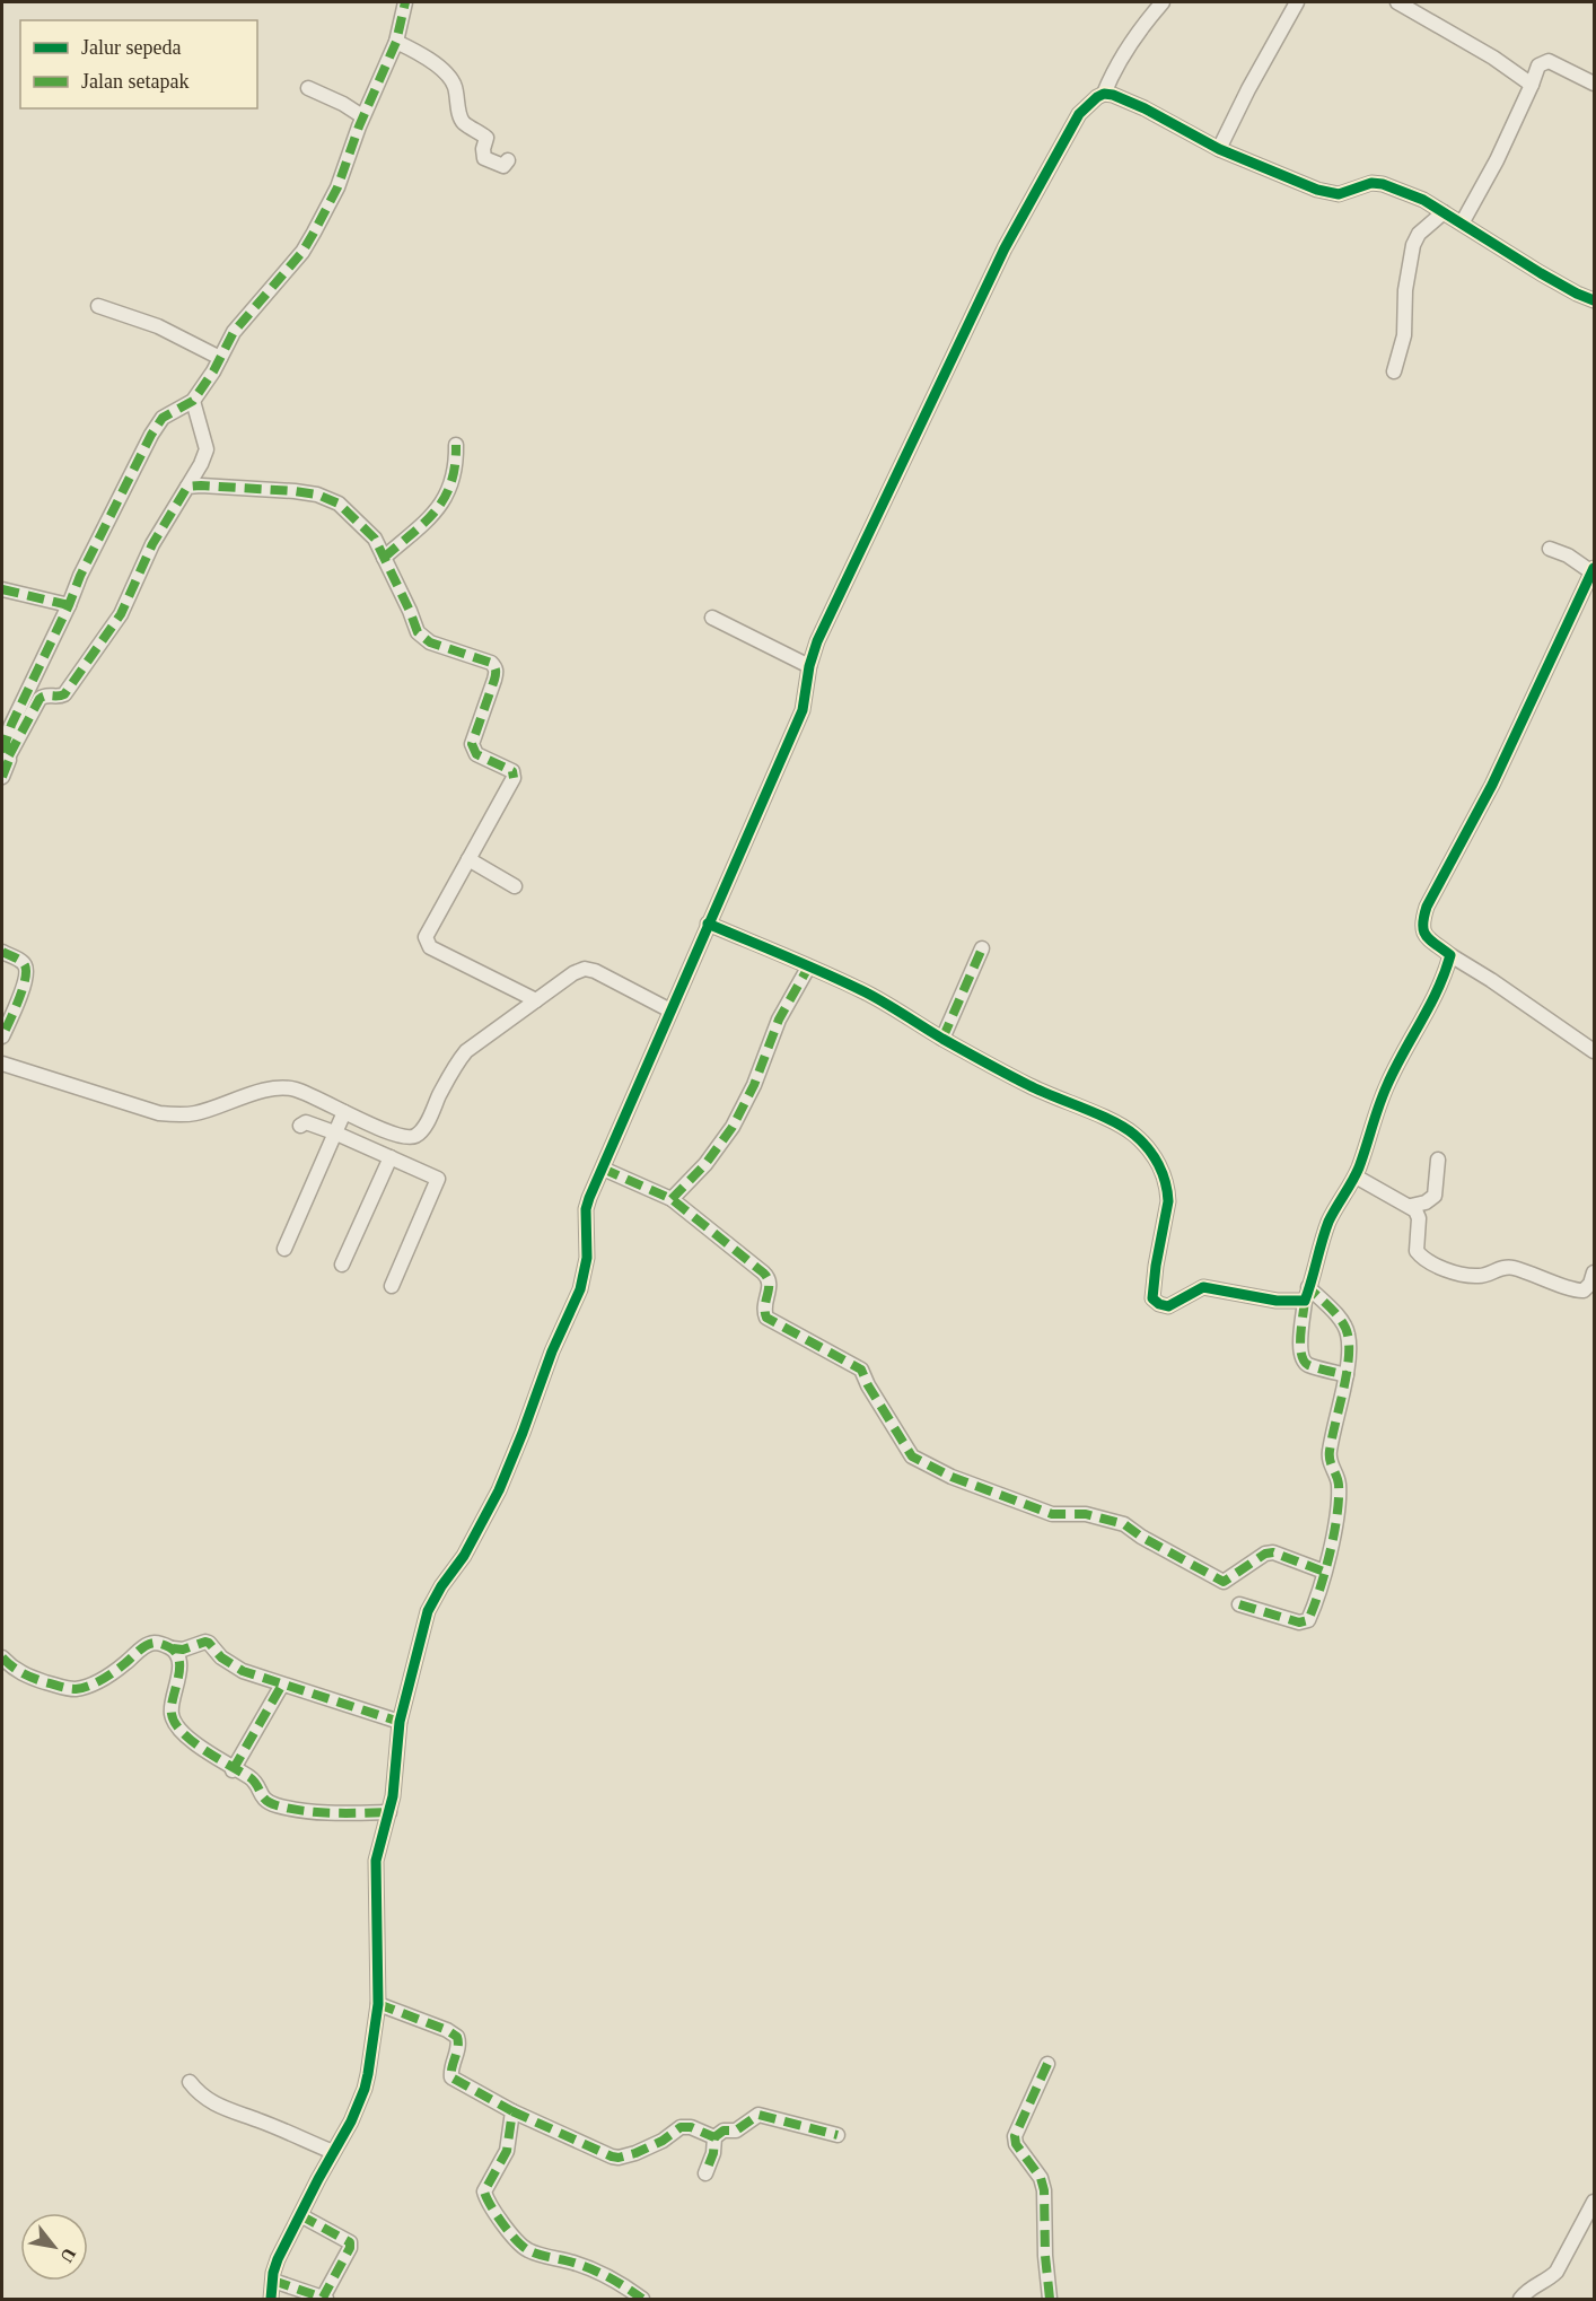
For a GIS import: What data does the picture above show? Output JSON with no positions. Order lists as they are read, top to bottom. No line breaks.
{"legend":["Jalur sepeda","Jalan setapak"],"north":"bottom right"}
